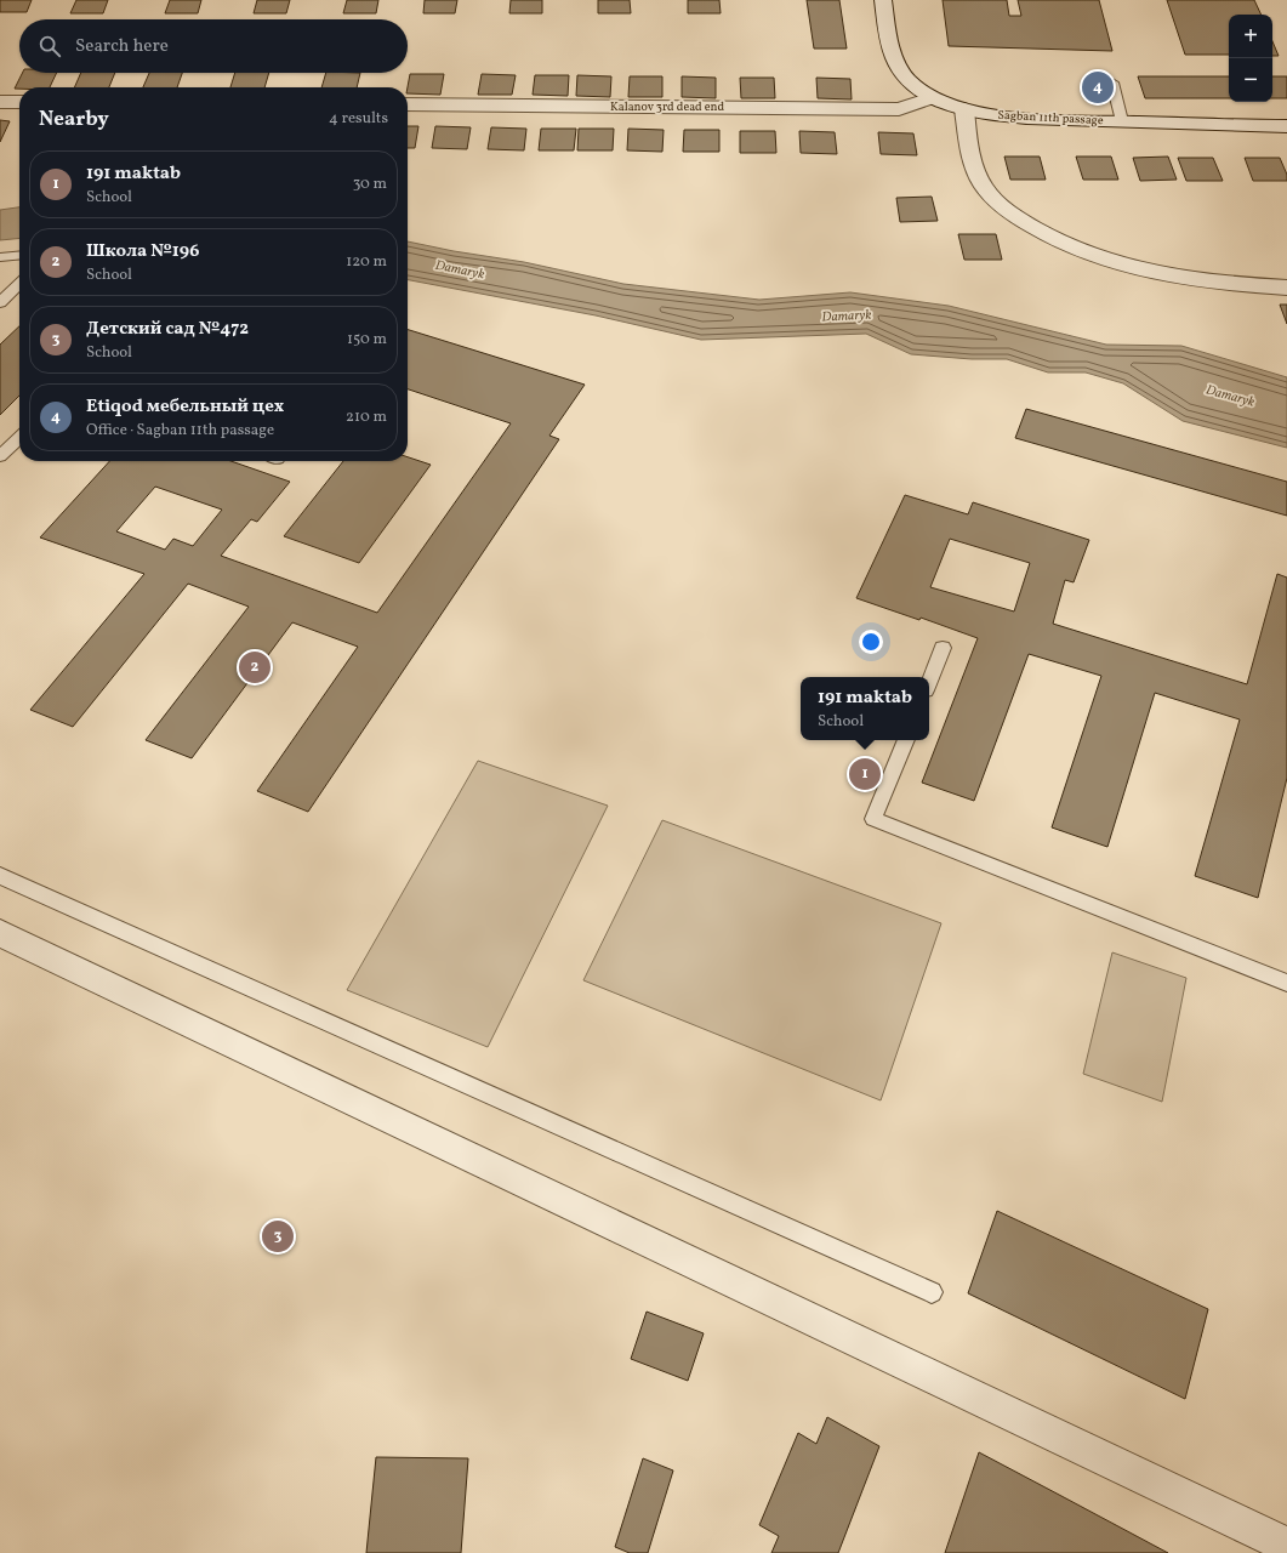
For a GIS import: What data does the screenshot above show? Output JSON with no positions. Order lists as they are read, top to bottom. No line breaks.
{"streets":{"street":["Kalanov 3rd dead end","Sagban 11th passage"]},"crossings":[["Kalanov 3rd dead end","Sagban 11th passage"]],"water":["Damaryk"],"page":{"map_buttons":["+","−"],"search":"Search here","pins":["4","2","1","3"],"heading":["Nearby","4 results"],"list":[{"mark":"1","name":"191 maktab","note":"School","value":"30 m"},{"mark":"2","name":"Школа №196","note":"School","value":"120 m"},{"mark":"3","name":"Детский сад №472","note":"School","value":"150 m"},{"mark":"4","name":"Etiqod мебельный цех","note":"Office · Sagban 11th passage","value":"210 m"}],"popup":["191 maktab","School"]}}
